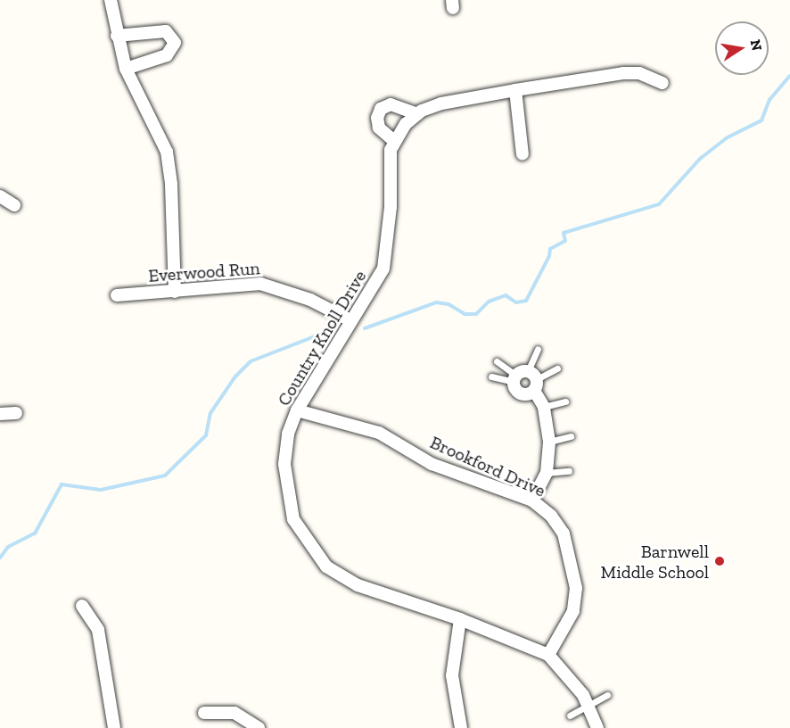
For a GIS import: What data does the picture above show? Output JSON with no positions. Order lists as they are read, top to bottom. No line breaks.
{"streets":{"street":["Everwood Run","Country Knoll Drive","Brookford Drive"]},"crossings":[["Everwood Run","Country Knoll Drive"],["Country Knoll Drive","Brookford Drive"]],"places":["Barnwell Middle School"],"north":"right"}
